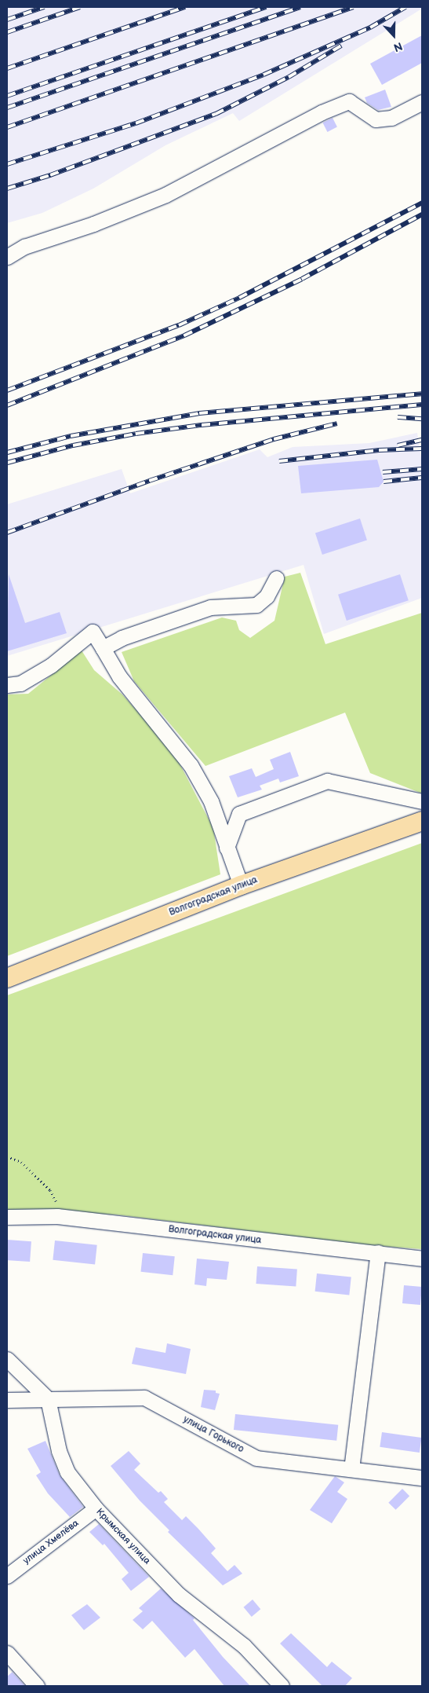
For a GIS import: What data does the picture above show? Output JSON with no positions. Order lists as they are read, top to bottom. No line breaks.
{"streets":{"main road":["Волгоградская улица"],"street":["улица Горького","Крымская улица","улица Хмелёва"]},"crossings":[["улица Горького","Крымская улица"],["Крымская улица","улица Хмелёва"]],"north":"bottom"}
